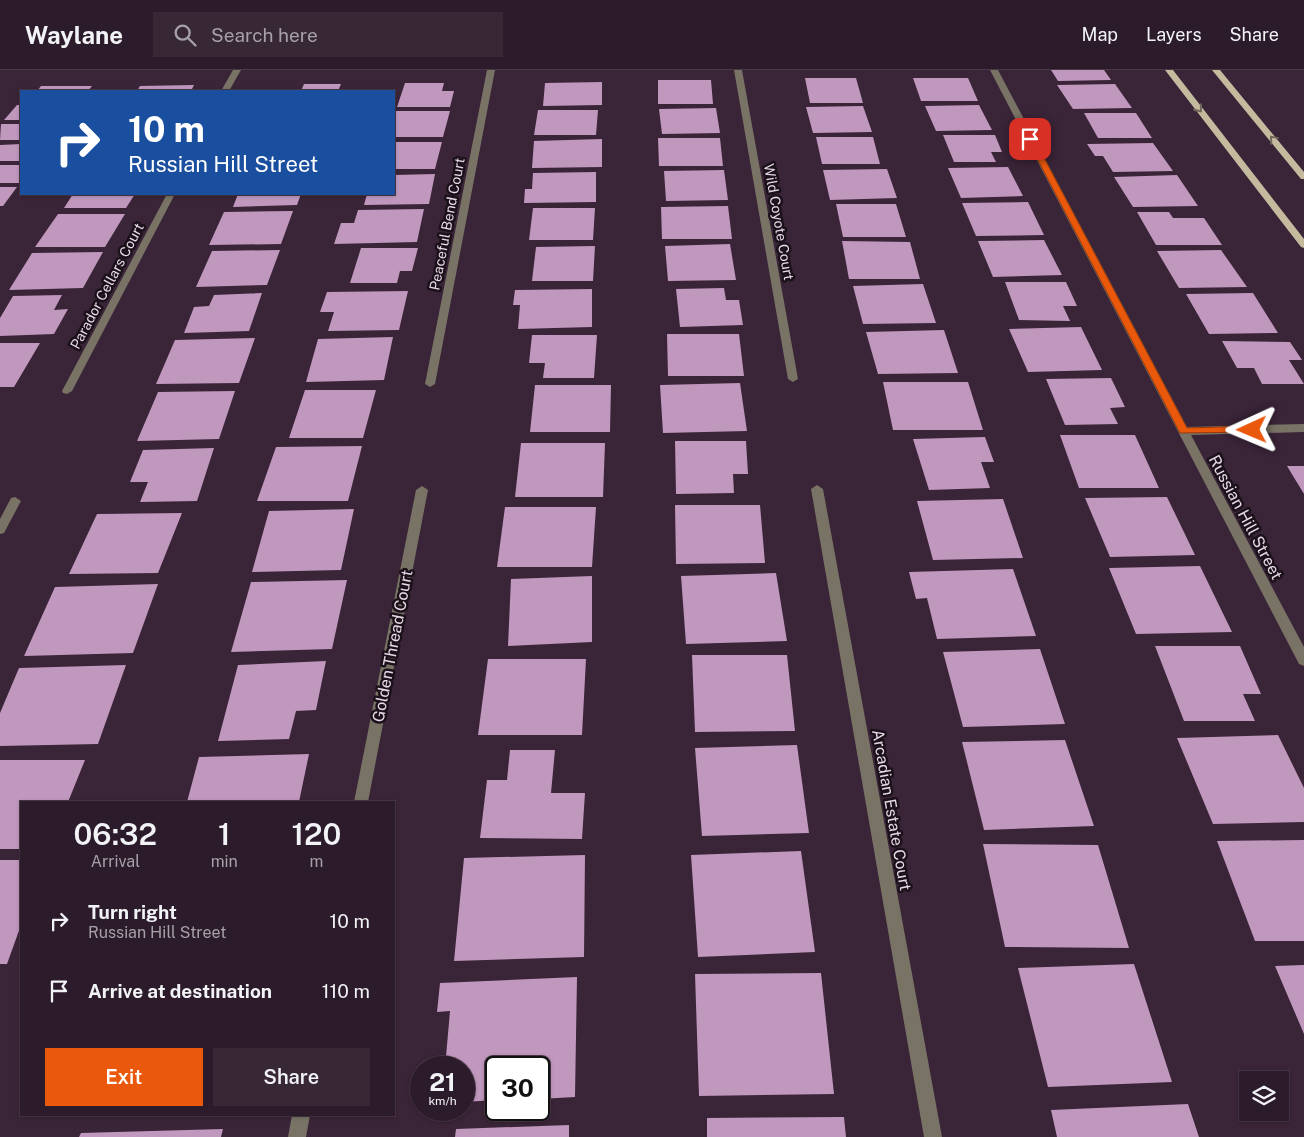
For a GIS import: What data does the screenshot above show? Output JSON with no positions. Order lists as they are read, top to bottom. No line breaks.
{"streets":{"street":["Wild Coyote Court","Peaceful Bend Court","Parador Cellars Court","Russian Hill Street","Golden Thread Court","Arcadian Estate Court"]},"page":{"header":"Waylane","search":"Search here","nav":["Map","Layers","Share"],"turn":["10 m","Russian Hill Street"],"eta":["06:32","Arrival","1","min","120","m"],"list":[{"name":"Turn right","note":"Russian Hill Street","value":"10 m"},{"name":"Arrive at destination","value":"110 m"}],"buttons":["Exit","Share"],"speed":"21 km/h","limit":"30"}}
